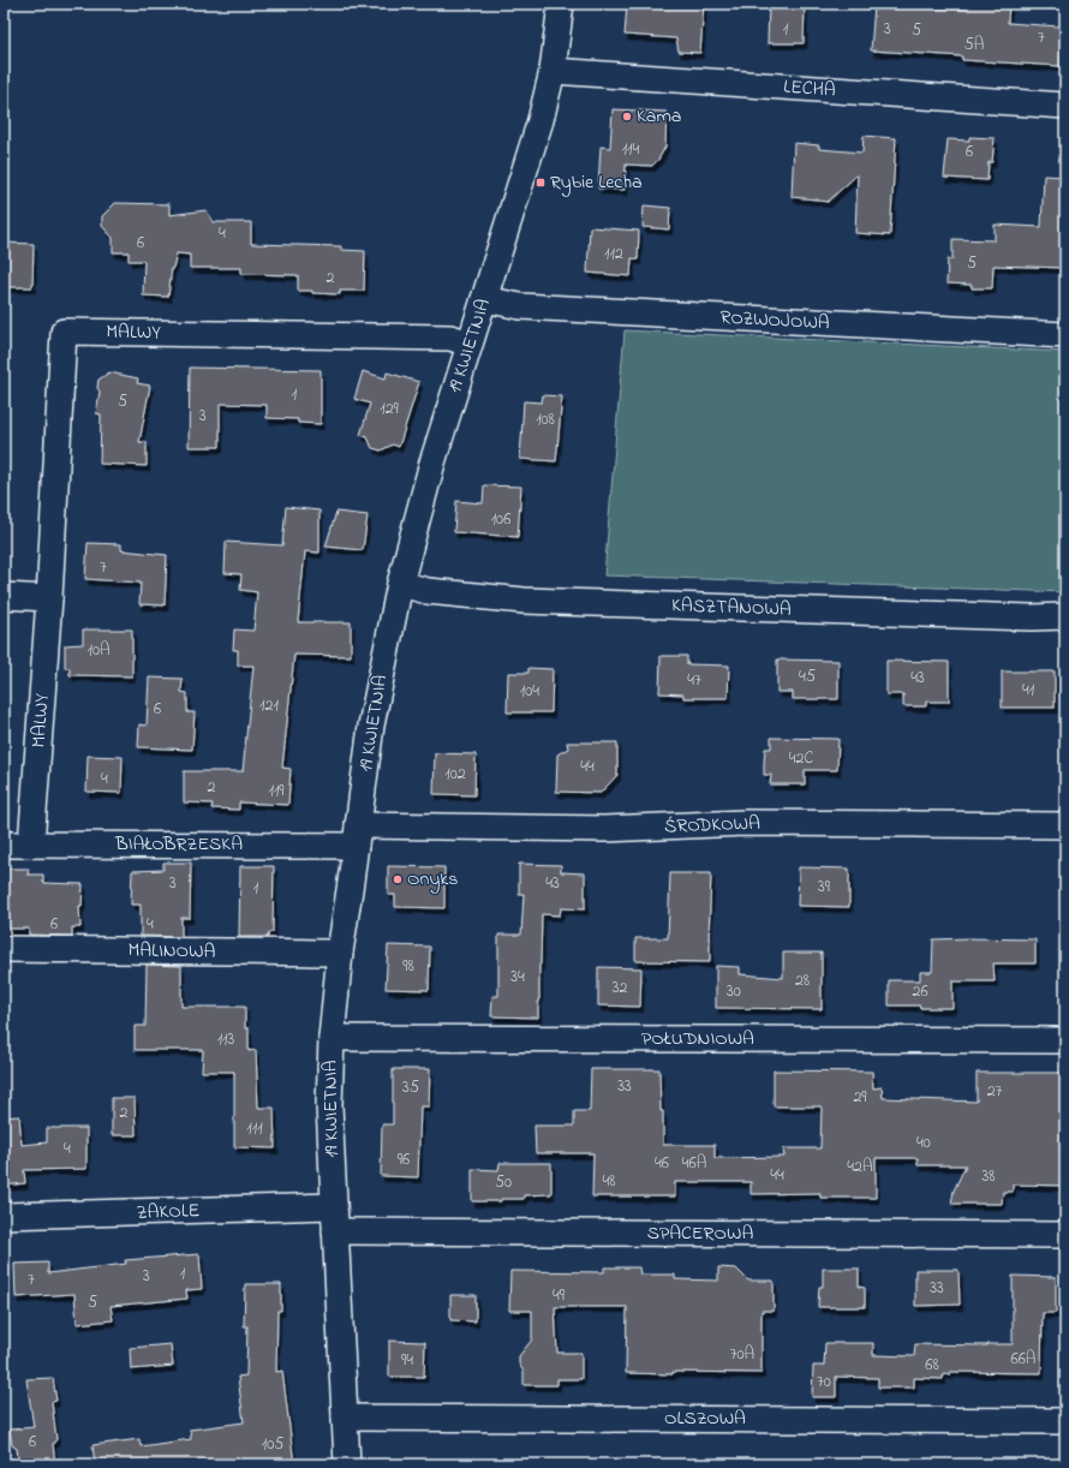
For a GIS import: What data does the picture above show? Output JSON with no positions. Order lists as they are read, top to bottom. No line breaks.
{"streets":{"street":["LECHA","ROZWOJOWA","MALWY","19 KWIETNIA","KASZTANOWA","ŚRODKOWA","BIAŁOBRZESKA","MALINOWA","POŁUDNIOWA","ZAKOLE","SPACEROWA","OLSZOWA"]},"crossings":[["LECHA","19 KWIETNIA"],["ROZWOJOWA","19 KWIETNIA"],["MALWY","19 KWIETNIA"],["MALWY","BIAŁOBRZESKA"],["19 KWIETNIA","KASZTANOWA"],["19 KWIETNIA","ŚRODKOWA"],["19 KWIETNIA","BIAŁOBRZESKA"],["19 KWIETNIA","MALINOWA"],["19 KWIETNIA","POŁUDNIOWA"],["19 KWIETNIA","ZAKOLE"],["19 KWIETNIA","SPACEROWA"],["19 KWIETNIA","OLSZOWA"],["ŚRODKOWA","BIAŁOBRZESKA"]],"places":{"other":["Kama","Onyks"],"transit":["Rybie Lecha"]},"house_numbers":["1","3","5","7","5A","114","6","4","6","112","5","2","1","5","129","3","108","106","7","10A","45","43","47","41","104","121","6","42C","44","102","4","2","119","3","43","39","1","6","4","98","34","28","32","30","26","113","33","35","27","29","2","111","40","4","96","46","46A","42A","44","38","48","50","1","3","7","33","49","5","70A","66A","94","68","70","6","105"]}
